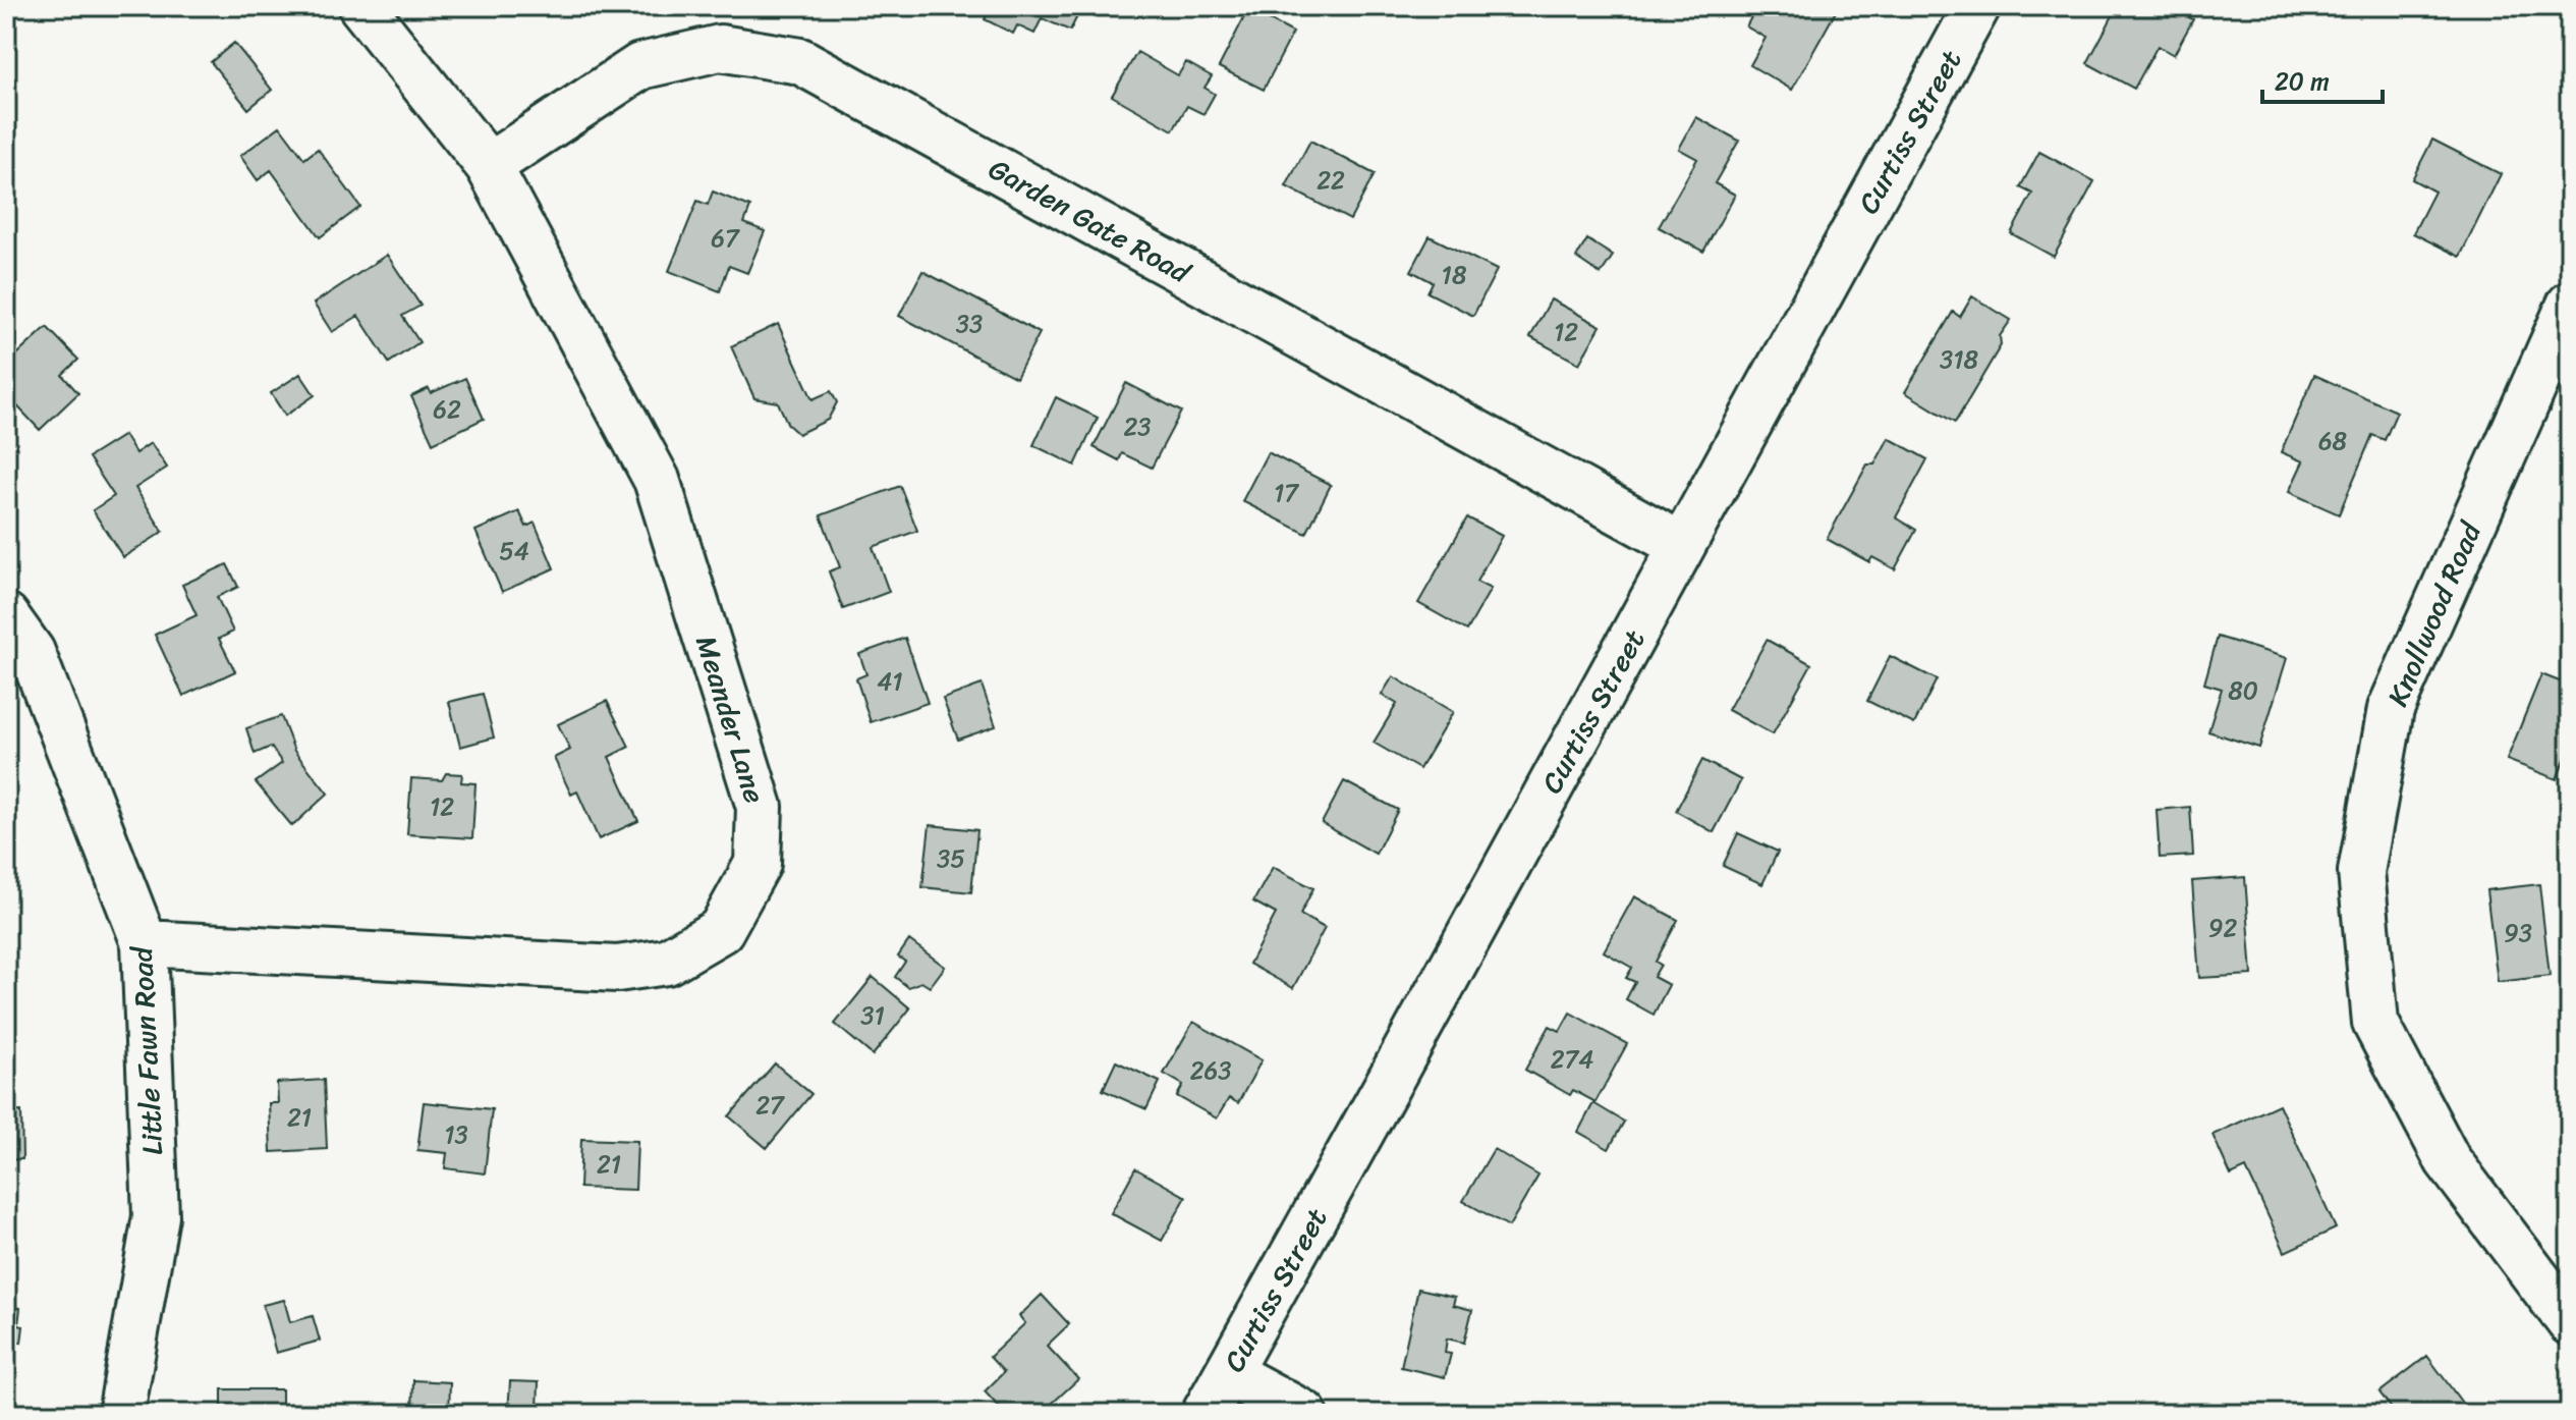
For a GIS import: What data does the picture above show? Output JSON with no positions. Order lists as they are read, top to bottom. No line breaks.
{"streets":{"street":["Curtiss Street","Garden Gate Road","Knollwood Road","Meander Lane","Little Fawn Road"]},"crossings":[["Curtiss Street","Garden Gate Road"],["Garden Gate Road","Meander Lane"],["Meander Lane","Little Fawn Road"]],"house_numbers":["22","67","18","33","12","318","62","23","68","17","54","41","80","12","35","92","93","31","274","263","27","21","13","21"],"scale_bar":"20 m"}
